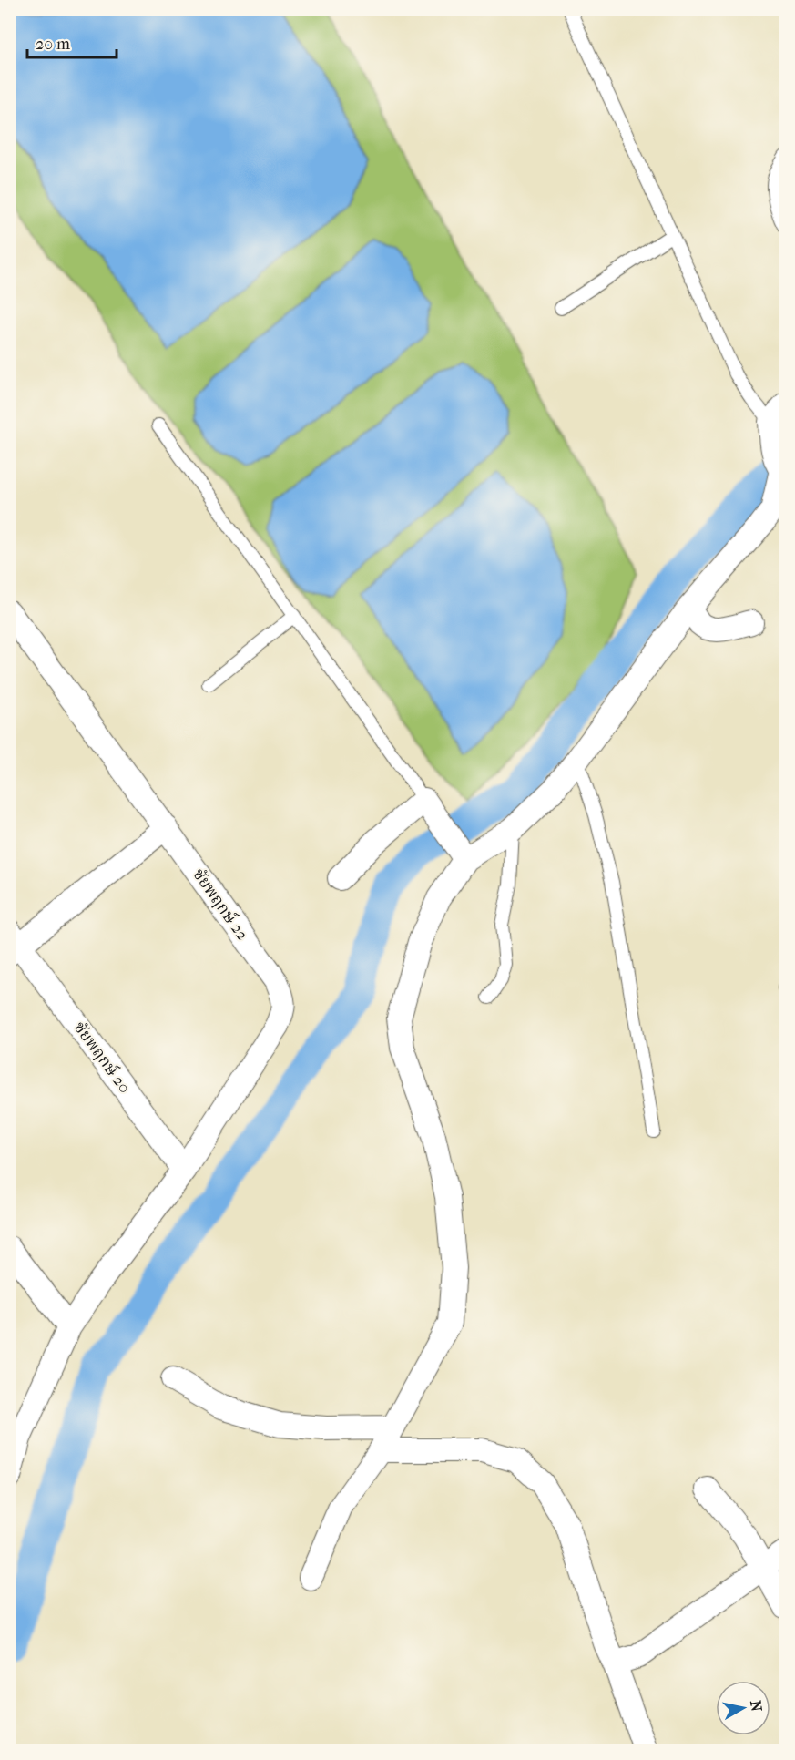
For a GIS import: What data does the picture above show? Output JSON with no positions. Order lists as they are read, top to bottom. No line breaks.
{"streets":{"street":["ชัยพฤกษ์ 22","ชัยพฤกษ์ 20"]},"crossings":[["ชัยพฤกษ์ 22","ชัยพฤกษ์ 20"]],"scale_bar":"20 m","north":"right"}
